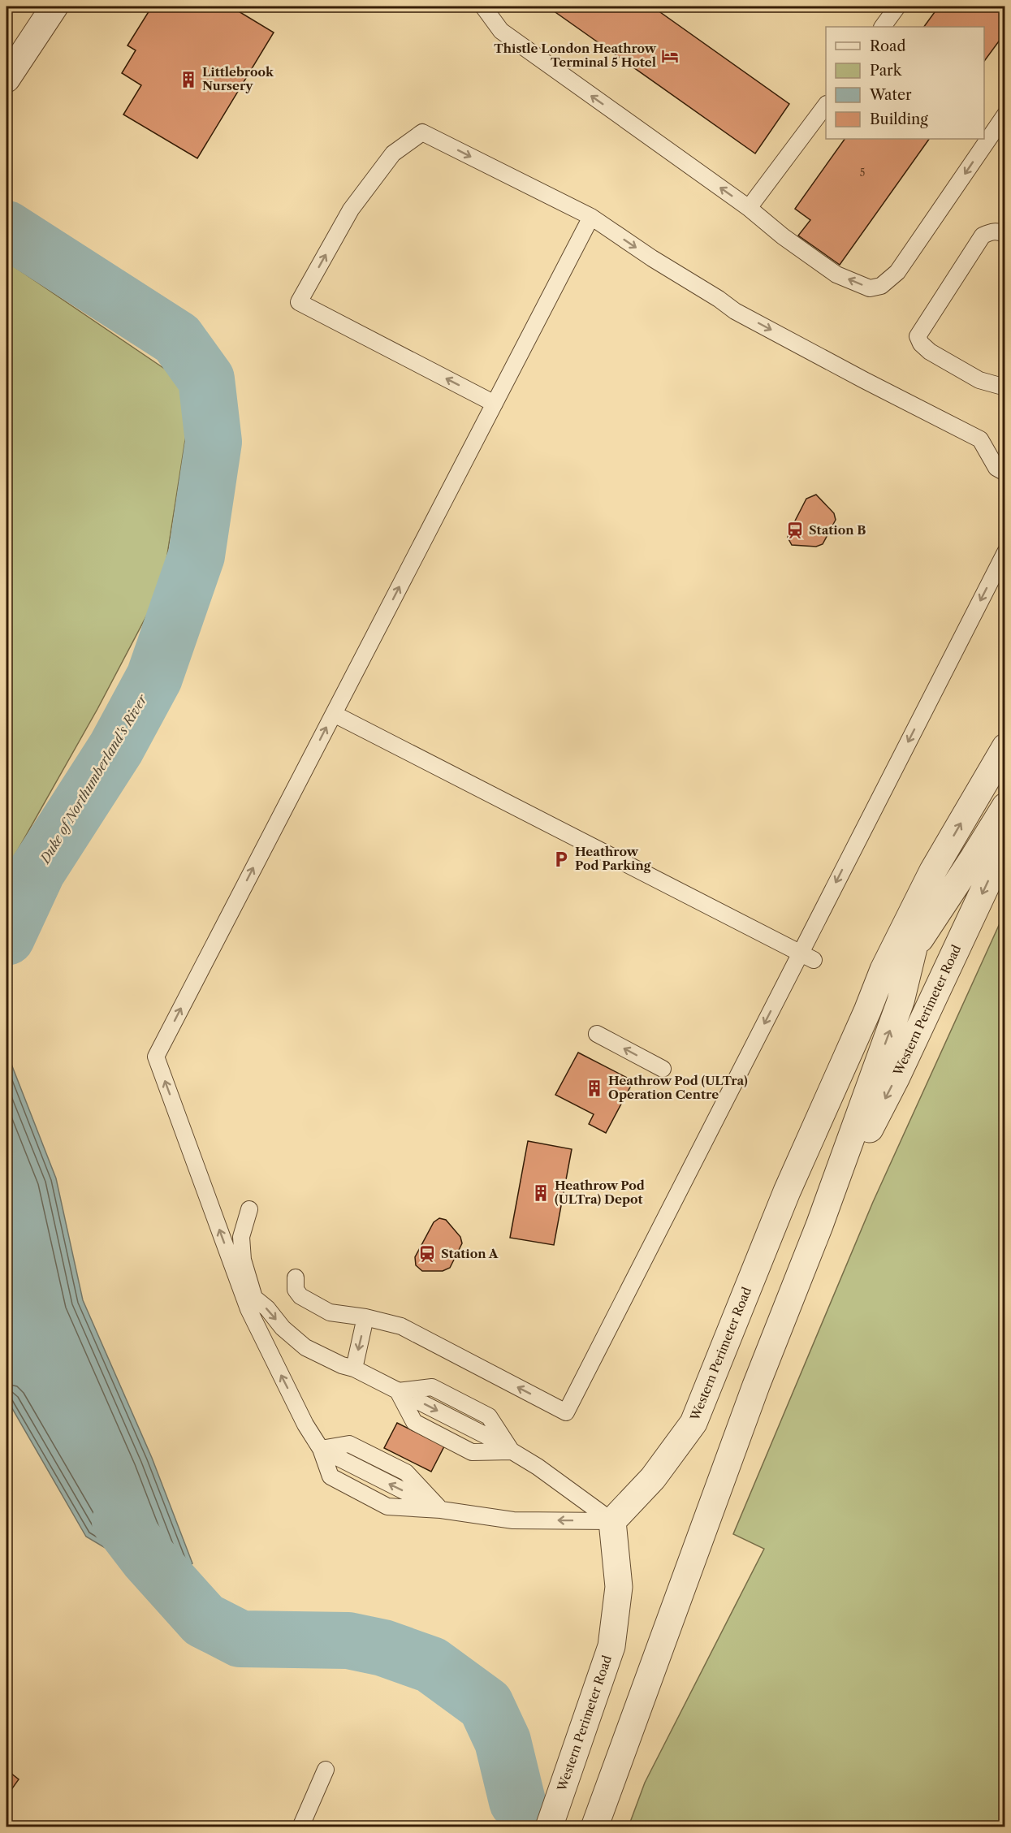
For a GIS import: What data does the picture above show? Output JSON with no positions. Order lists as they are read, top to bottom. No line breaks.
{"streets":{"street":["Western Perimeter Road"]},"water":["Duke of Northumberland's River"],"places":{"hotel":["Thistle London Heathrow Terminal 5 Hotel"],"building":["Littlebrook Nursery","Heathrow Pod (ULTra) Operation Centre","Heathrow Pod (ULTra) Depot"],"station":["Station B","Station A"],"parking":["Heathrow Pod Parking"]},"house_numbers":["5"],"legend":["Road","Park","Water","Building"]}
